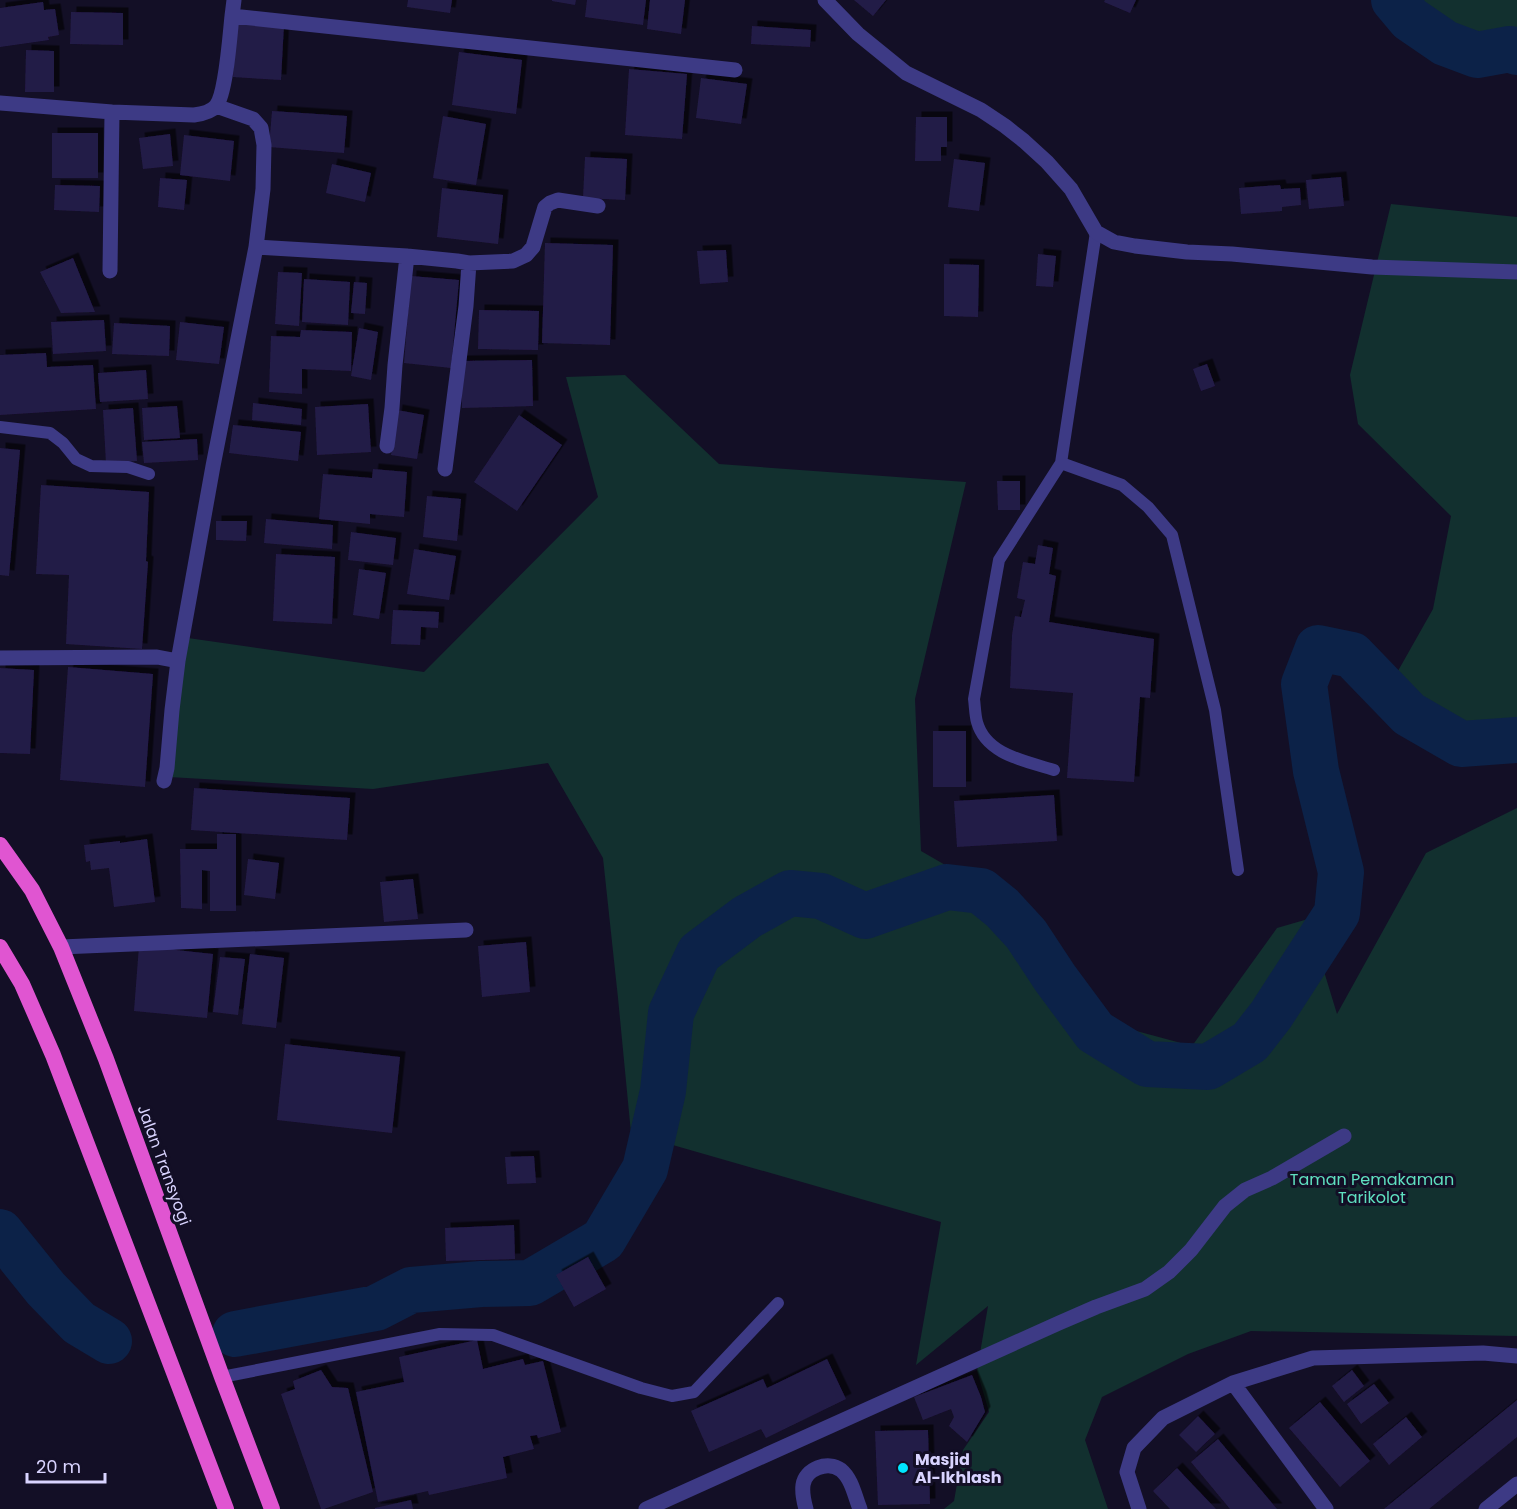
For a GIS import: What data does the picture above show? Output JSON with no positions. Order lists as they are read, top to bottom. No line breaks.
{"streets":{"highway":["Jalan Transyogi"]},"parks":["Taman Pemakaman Tarikolot"],"places":["Masjid Al-Ikhlash"],"scale_bar":"20 m"}
